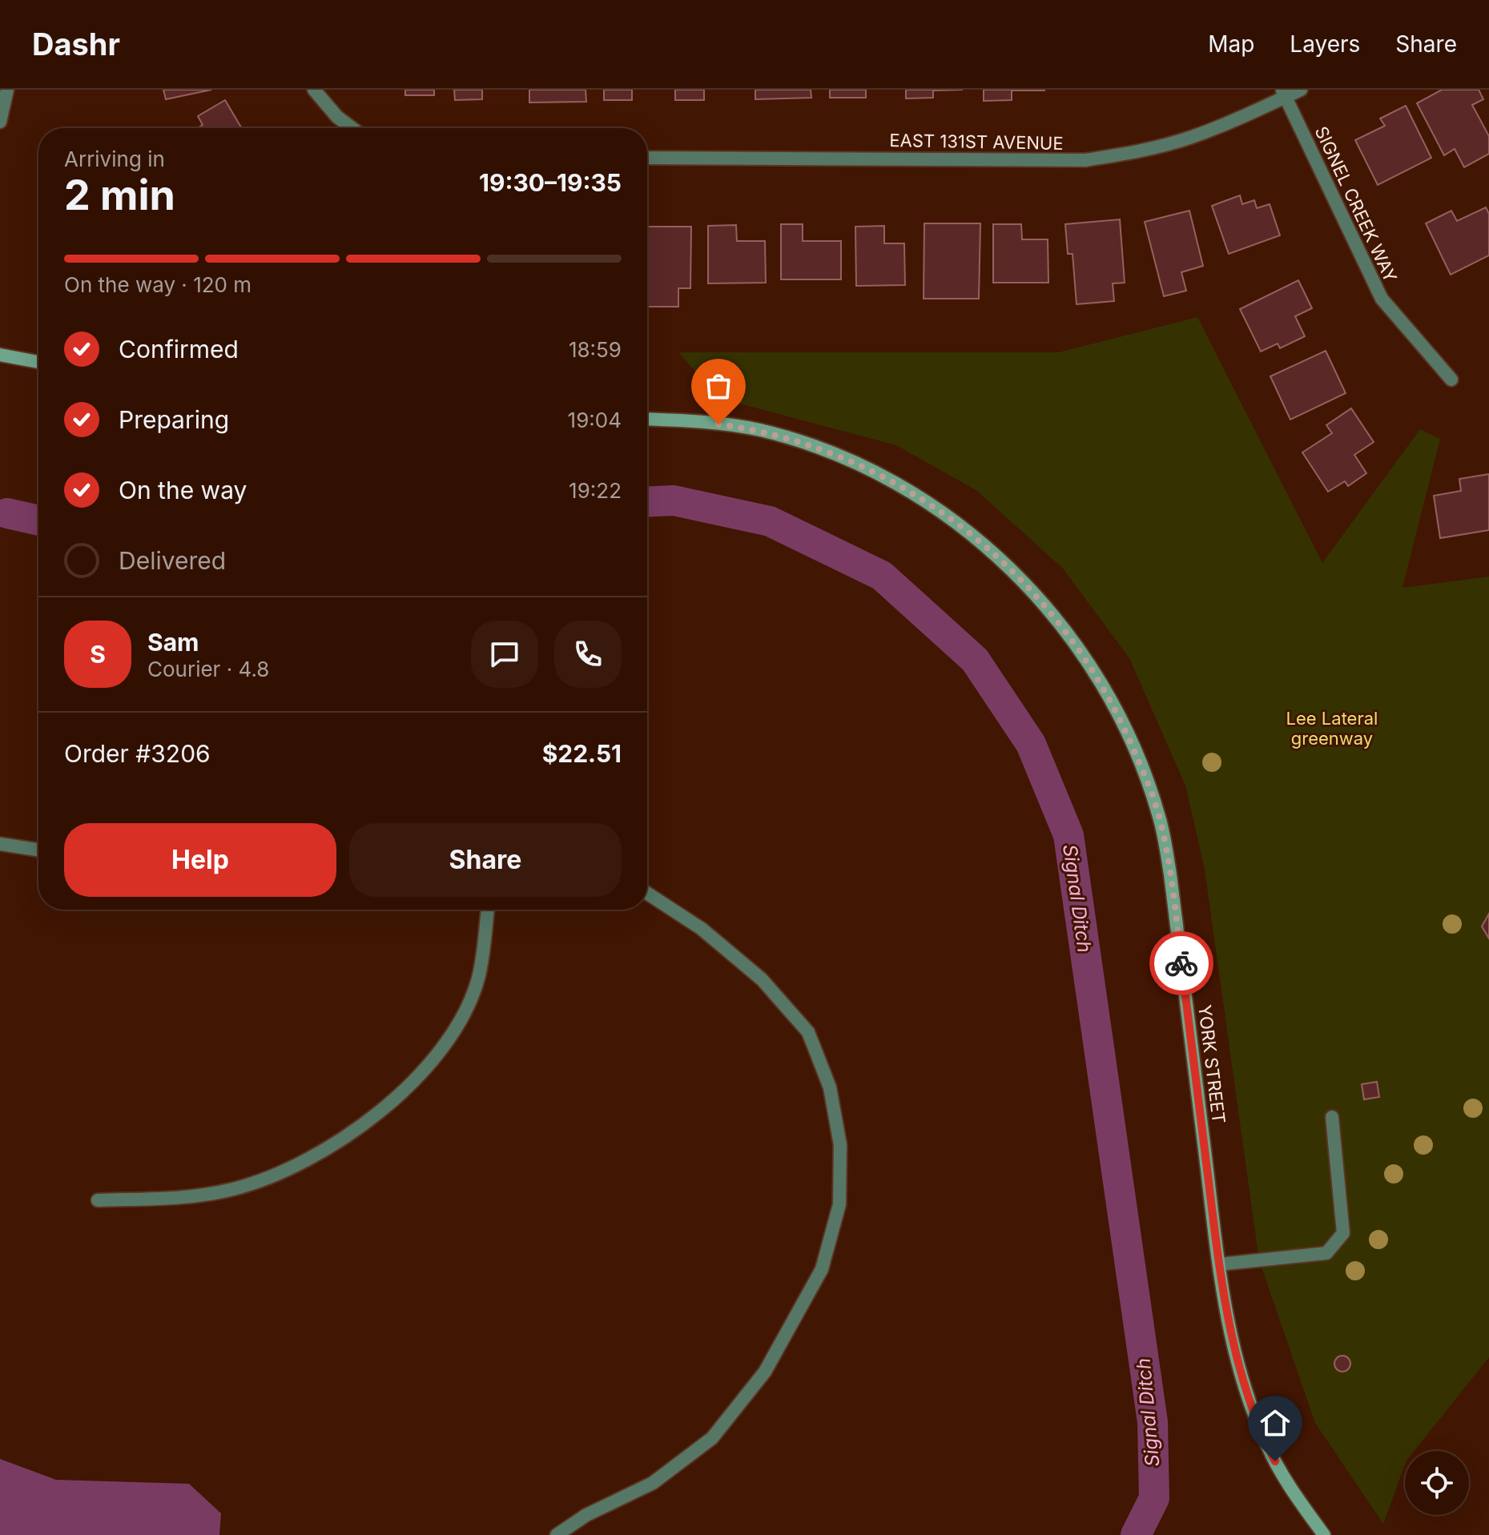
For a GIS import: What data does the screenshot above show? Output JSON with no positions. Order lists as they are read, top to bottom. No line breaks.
{"streets":{"street":["EAST 131ST AVENUE","SIGNEL CREEK WAY","YORK STREET"]},"crossings":[["EAST 131ST AVENUE","SIGNEL CREEK WAY"]],"water":["Signal Ditch"],"parks":["Lee Lateral greenway"],"page":{"header":"Dashr","nav":["Map","Layers","Share"],"heading":["2 min","Arriving in","19:30–19:35"],"panel":["Sam","Courier · 4.8","Order #3206","$22.51"],"bar":"On the way · 120 m","list":[["Confirmed","18:59"],["Preparing","19:04"],["On the way","19:22"],"Delivered"],"round":"S","buttons":["Help","Share"]}}
